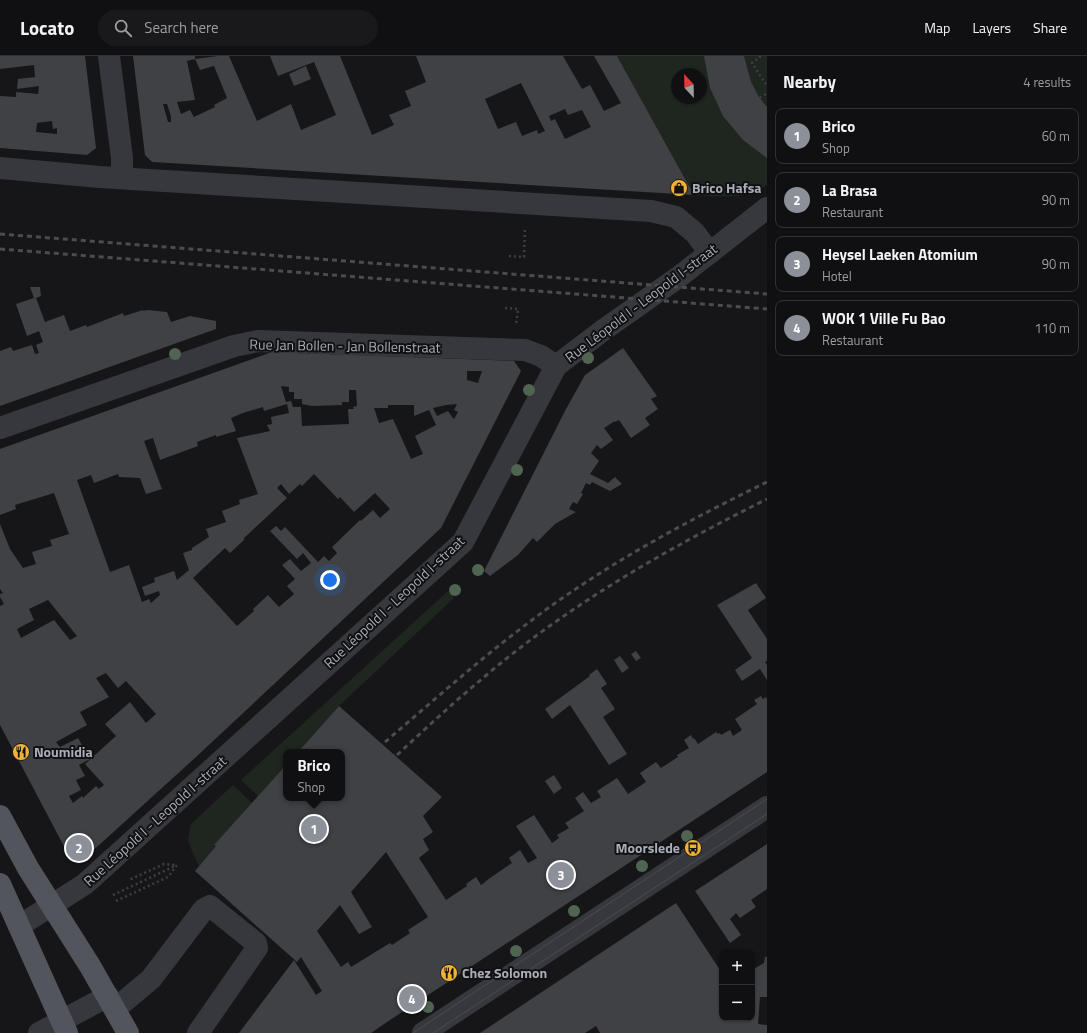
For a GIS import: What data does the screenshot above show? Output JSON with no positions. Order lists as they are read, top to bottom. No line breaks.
{"streets":{"street":["Rue Léopold I - Leopold I-straat","Rue Jan Bollen - Jan Bollenstraat"]},"crossings":[["Rue Léopold I - Leopold I-straat","Rue Jan Bollen - Jan Bollenstraat"]],"places":{"shop":["Brico Hafsa"],"restaurant":["Noumidia","Chez Solomon"],"bus stop":["Moorslede"]},"north":"top","page":{"header":"Locato","search":"Search here","nav":["Map","Layers","Share"],"heading":["Nearby","4 results"],"list":[{"mark":"1","name":"Brico","note":"Shop","value":"60 m"},{"mark":"2","name":"La Brasa","note":"Restaurant","value":"90 m"},{"mark":"3","name":"Heysel Laeken Atomium","note":"Hotel","value":"90 m"},{"mark":"4","name":"WOK 1 Ville Fu Bao","note":"Restaurant","value":"110 m"}],"popup":["Brico","Shop"],"pins":["1","2","3","4"],"map_buttons":["+","−"]}}
